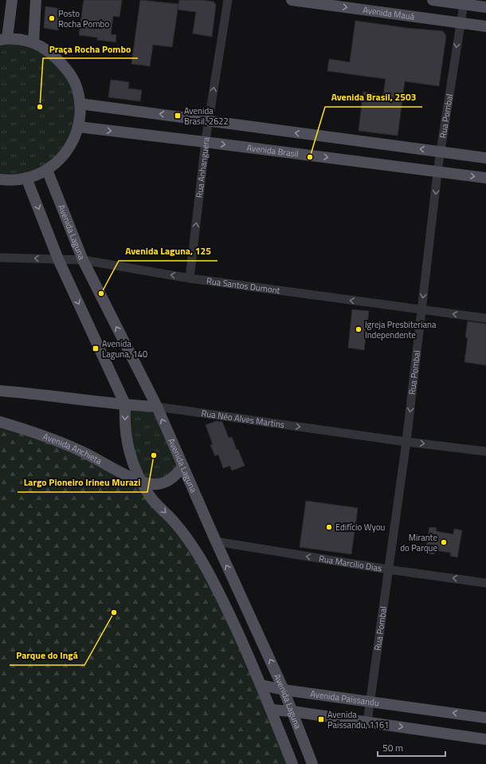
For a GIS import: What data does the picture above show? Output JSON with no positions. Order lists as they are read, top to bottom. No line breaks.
{"streets":{"main road":["Avenida Mauá","Avenida Brasil","Avenida Laguna","Rua Néo Alves Martins","Avenida Anchieta","Avenida Paissandu"],"street":["Rua Pombal","Rua Anhanguera","Rua Santos Dumont","Rua Marcilio Dias"]},"crossings":[["Avenida Mauá","Rua Pombal"],["Rua Pombal","Avenida Brasil"],["Rua Pombal","Rua Santos Dumont"],["Rua Pombal","Rua Néo Alves Martins"],["Rua Pombal","Rua Marcilio Dias"],["Rua Pombal","Avenida Paissandu"],["Avenida Brasil","Rua Anhanguera"],["Rua Anhanguera","Rua Santos Dumont"],["Avenida Laguna","Rua Santos Dumont"],["Avenida Laguna","Rua Néo Alves Martins"],["Avenida Laguna","Avenida Anchieta"],["Avenida Laguna","Rua Marcilio Dias"],["Avenida Laguna","Avenida Paissandu"]],"one_way":["Avenida Mauá","Rua Pombal","Rua Anhanguera","Rua Santos Dumont","Rua Néo Alves Martins","Rua Marcilio Dias"],"places":{"other":["Posto Rocha Pombo","Praça Rocha Pombo","Avenida Brasil, 2503","Avenida Laguna, 125","Igreja Presbiteriana Independente","Largo Pioneiro Irineu Murazi","Edifício Wyou","Mirante do Parque","Parque do Ingá"],"transit":["Avenida Brasil, 2622","Avenida Laguna, 140","Avenida Paissandu, 1161"]},"scale_bar":"50 m"}
